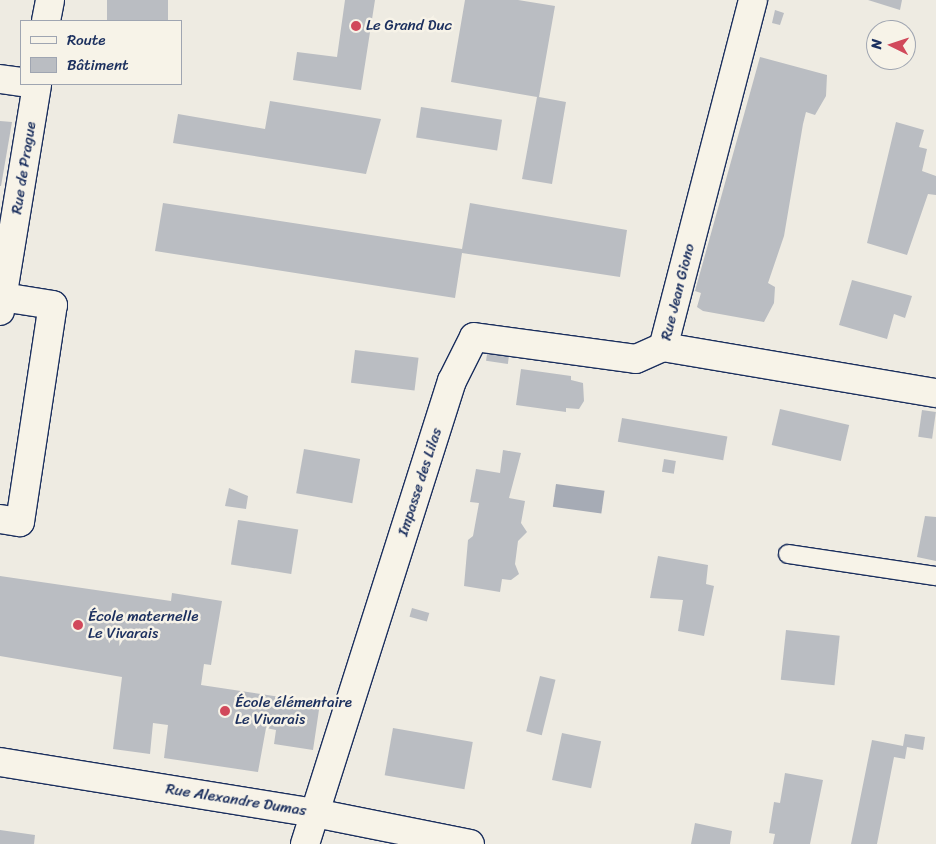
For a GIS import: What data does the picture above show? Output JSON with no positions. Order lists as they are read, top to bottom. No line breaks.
{"streets":{"street":["Rue de Prague","Rue Jean Giono","Impasse des Lilas","Rue Alexandre Dumas"]},"crossings":[["Rue Jean Giono","Impasse des Lilas"],["Impasse des Lilas","Rue Alexandre Dumas"]],"places":["Le Grand Duc","École maternelle Le Vivarais","École élémentaire Le Vivarais"],"legend":["Route","Bâtiment"],"north":"left"}
